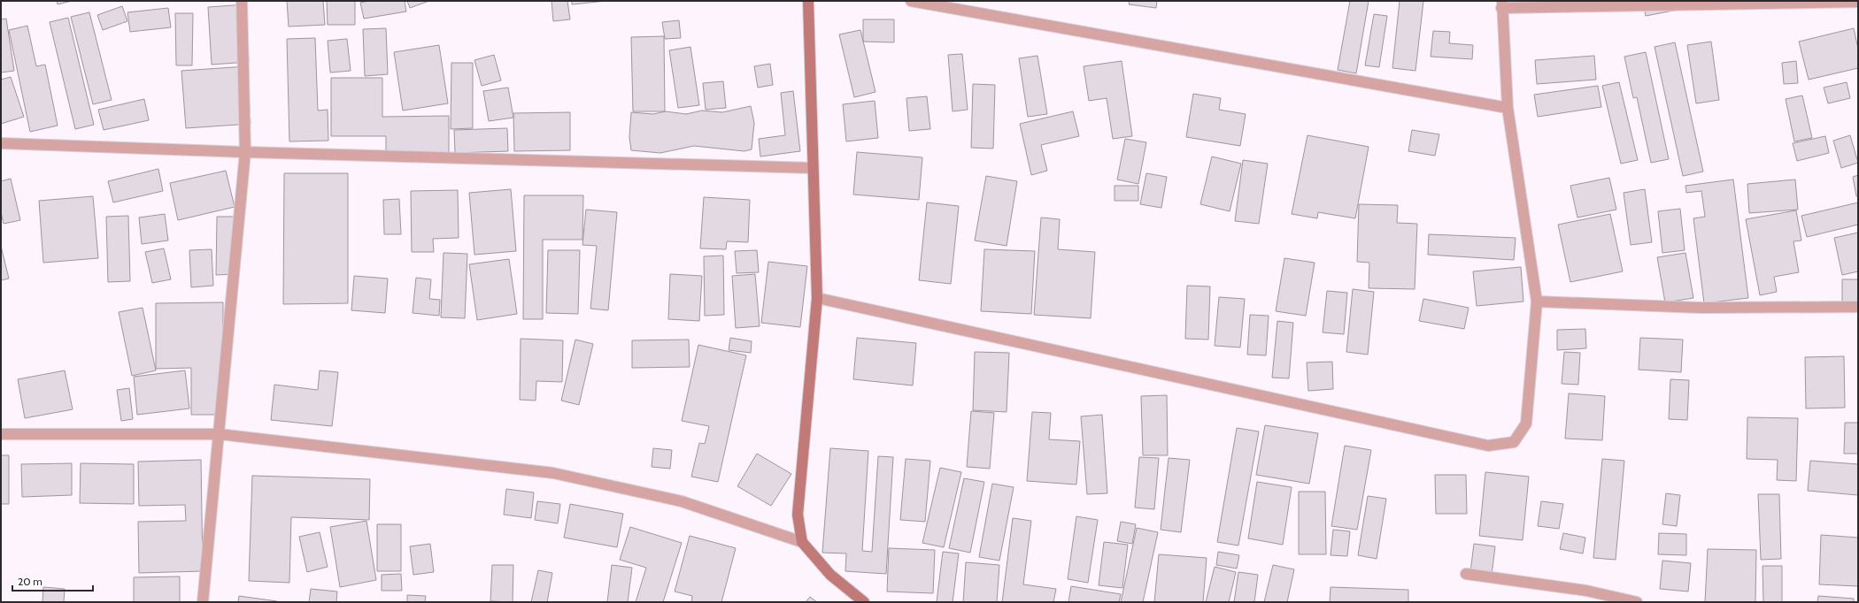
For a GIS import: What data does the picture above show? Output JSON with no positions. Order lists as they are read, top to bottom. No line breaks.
{"scale_bar":"20 m"}
